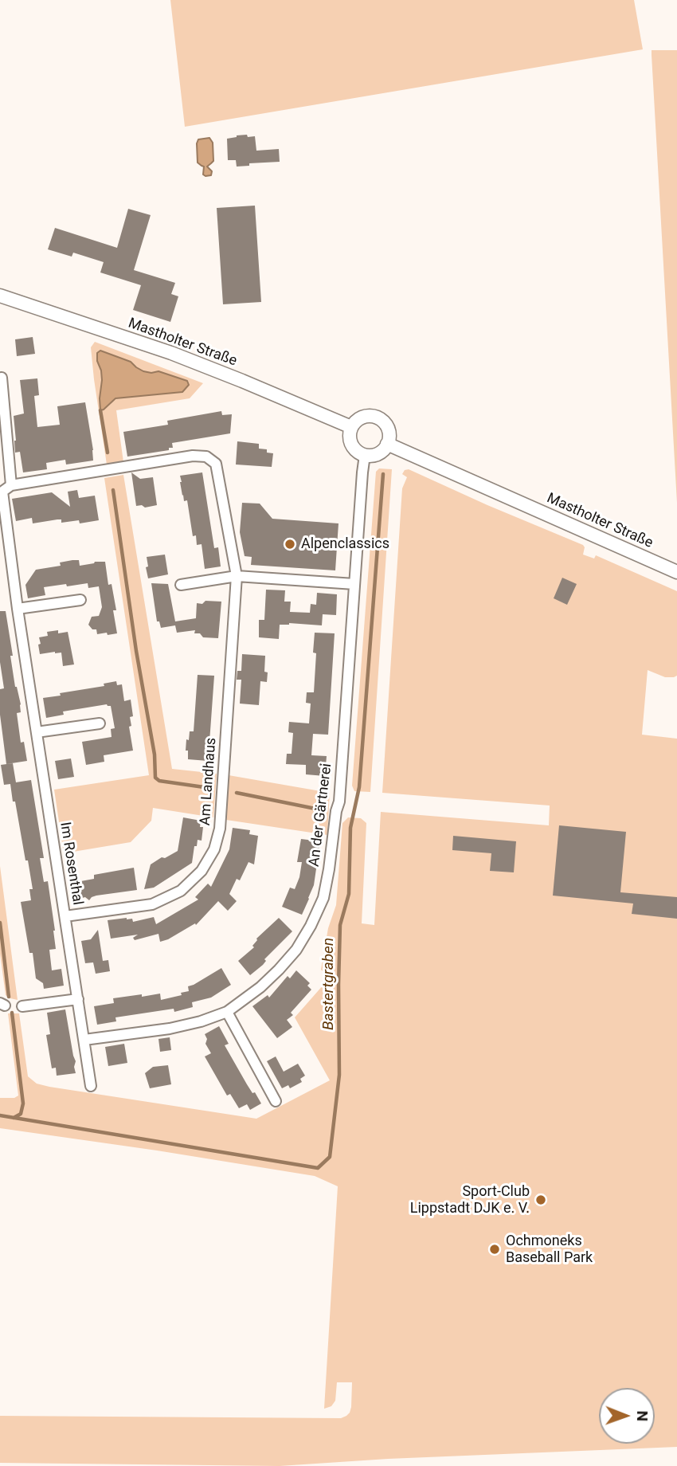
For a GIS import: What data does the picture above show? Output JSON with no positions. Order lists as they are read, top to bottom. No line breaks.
{"streets":{"street":["Mastholter Straße","Am Landhaus","An der Gärtnerei","Im Rosenthal"]},"crossings":[["Mastholter Straße","An der Gärtnerei"],["Am Landhaus","Im Rosenthal"],["An der Gärtnerei","Im Rosenthal"]],"water":["Bastertgraben"],"places":["Alpenclassics","Sport-Club Lippstadt DJK e. V.","Ochmoneks Baseball Park"],"north":"right"}
